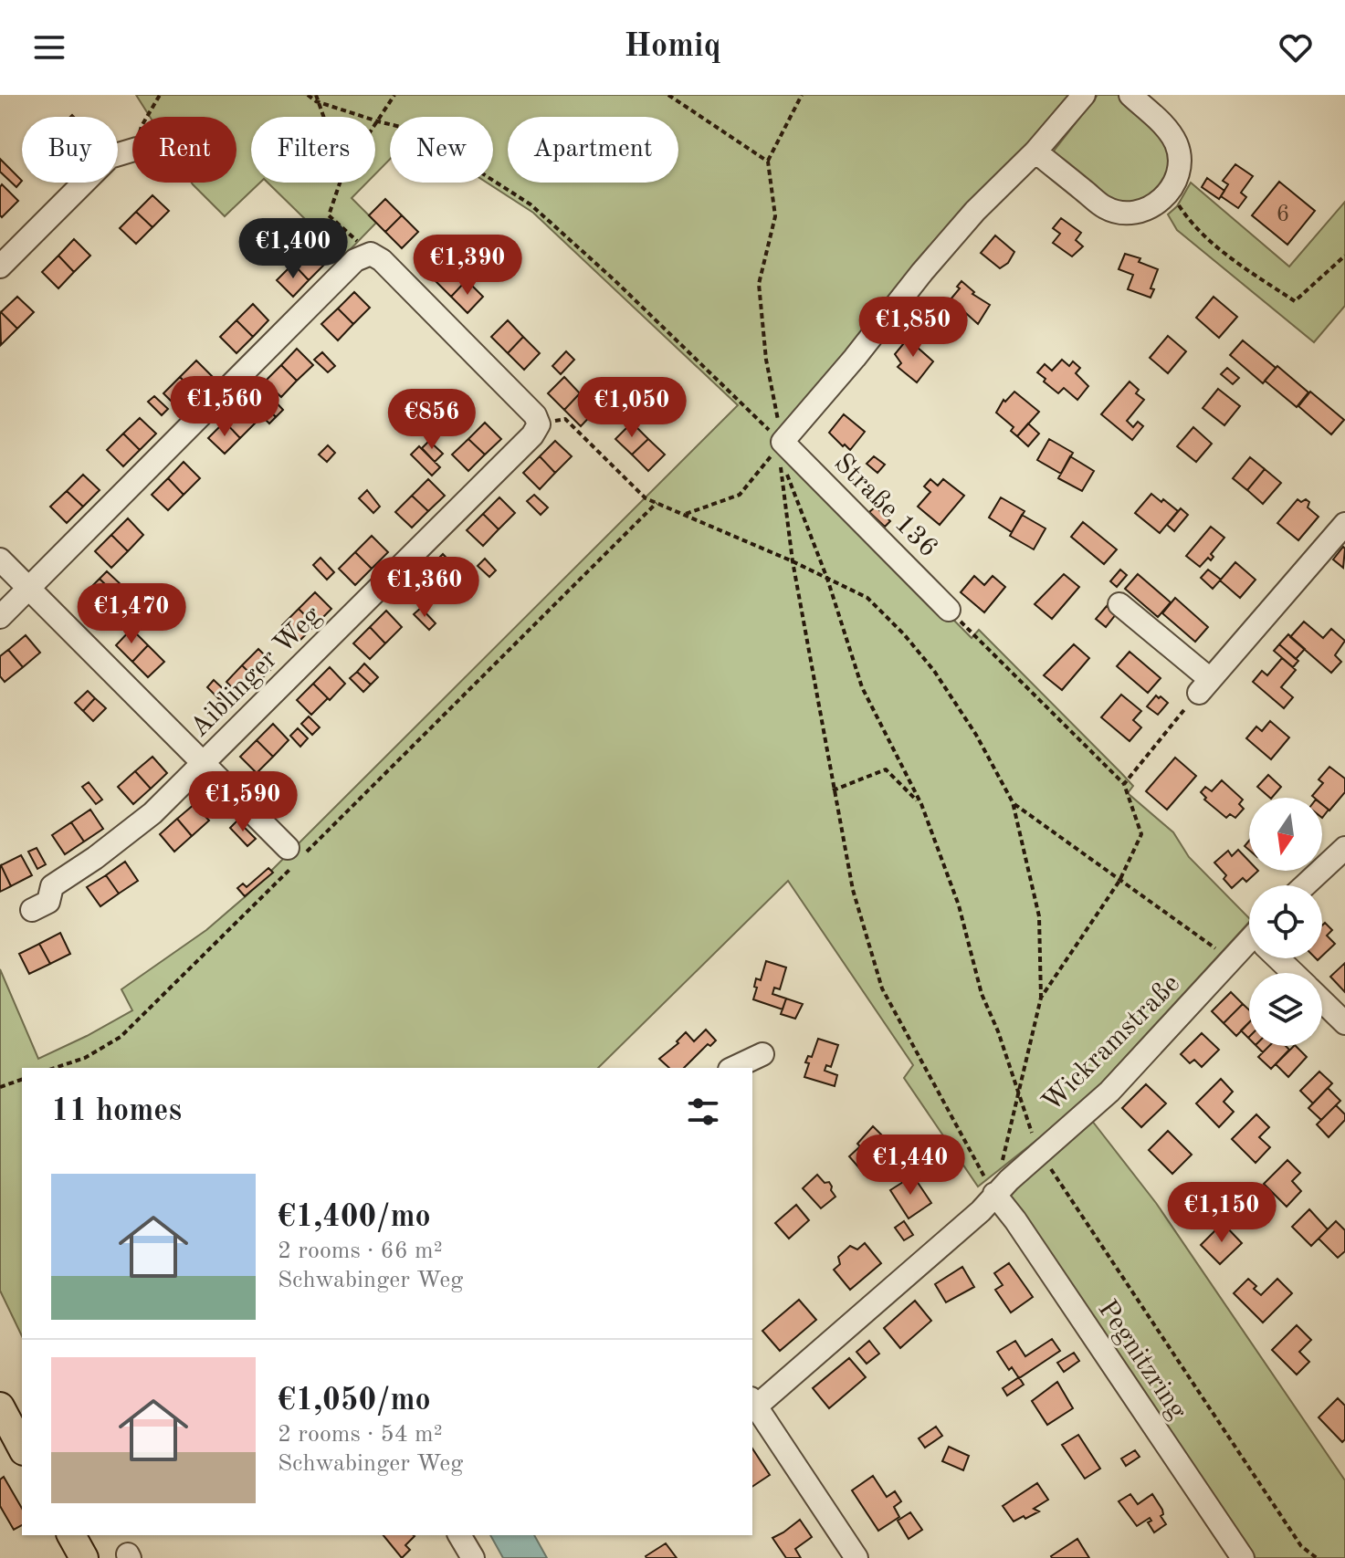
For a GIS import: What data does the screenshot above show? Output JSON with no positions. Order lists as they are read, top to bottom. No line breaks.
{"streets":{"street":["Straße 136","Aiblinger Weg","Wickramstraße","Pegnitzring"]},"crossings":[["Wickramstraße","Pegnitzring"]],"house_numbers":["6"],"north":"bottom","page":{"header":"Homiq","chip":["Buy","Rent","Filters","New","Apartment"],"price":["€1,400","€1,390","€1,850","€1,560","€1,050","€856","€1,360","€1,470","€1,590","€1,440","€1,150"],"heading":"11 homes","list":[{"name":"€1,400/mo","note":"2 rooms · 66 m² · Schwabinger Weg"},{"name":"€1,050/mo","note":"2 rooms · 54 m² · Schwabinger Weg"}]}}
